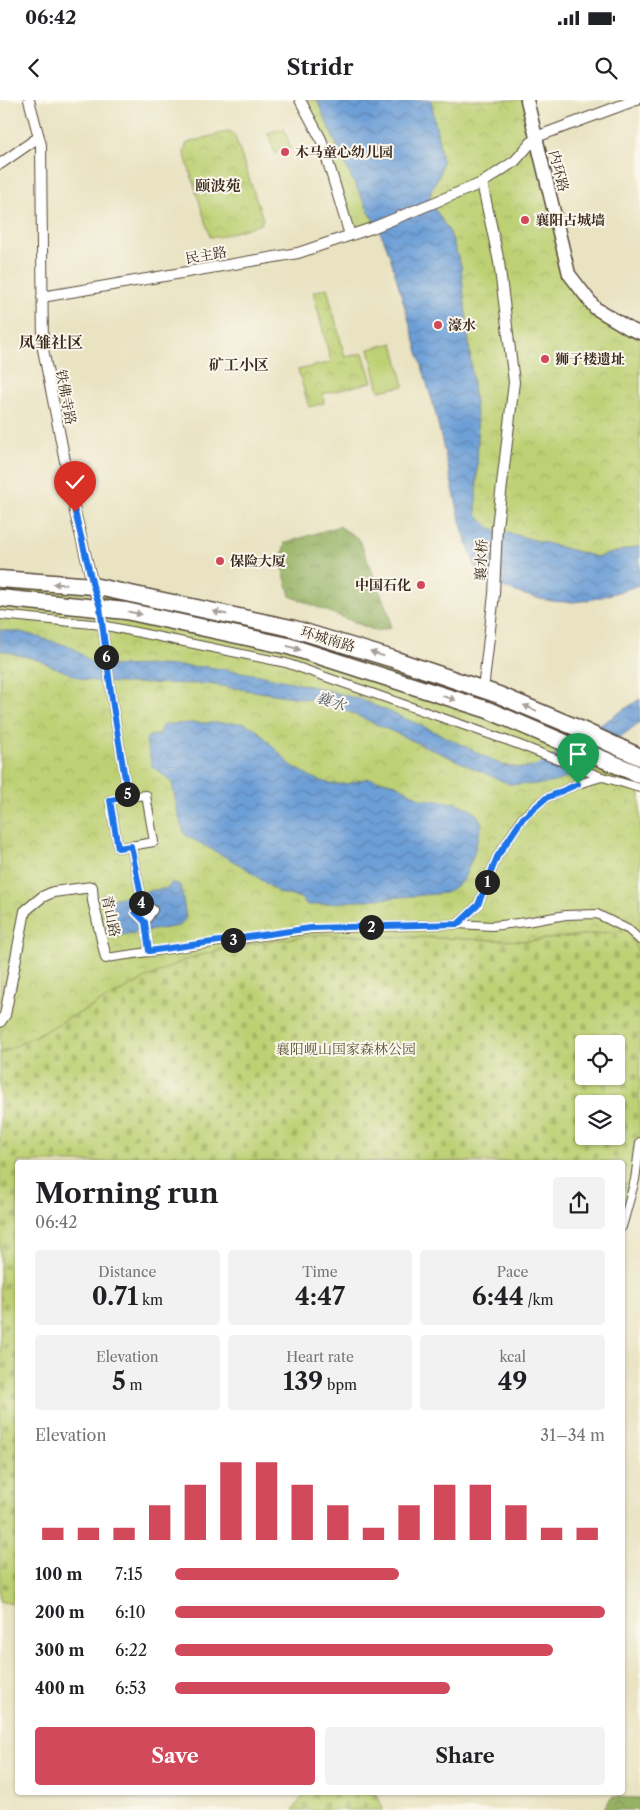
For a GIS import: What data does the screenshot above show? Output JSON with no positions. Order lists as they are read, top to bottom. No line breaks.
{"streets":{"highway":["环城南路"],"street":["内环路","民主路","铁佛寺路","襄水桥","青山路"]},"crossings":[["民主路","铁佛寺路"],["民主路","襄水桥"],["铁佛寺路","环城南路"],["襄水桥","环城南路"]],"districts":["颐波苑","凤雏社区","矿工小区"],"water":["襄水"],"parks":["襄阳岘山国家森林公园"],"places":["木马童心幼儿园","襄阳古城墙","濠水","狮子楼遗址","保险大厦","中国石化"],"page":{"status":"06:42","header":"Stridr","pins":["6","5","1","4","2","3"],"heading":["Morning run","06:42"],"stats":[["Distance","0.71 km"],["Time","4:47"],["Pace","6:44 /km"],["Elevation","5 m"],["Heart rate","139 bpm"],["kcal","49"]],"chart":["Elevation","31–34 m"],"list":[{"name":"100 m","note":"7:15"},{"name":"200 m","note":"6:10"},{"name":"300 m","note":"6:22"},{"name":"400 m","note":"6:53"}],"buttons":["Save","Share"]}}
